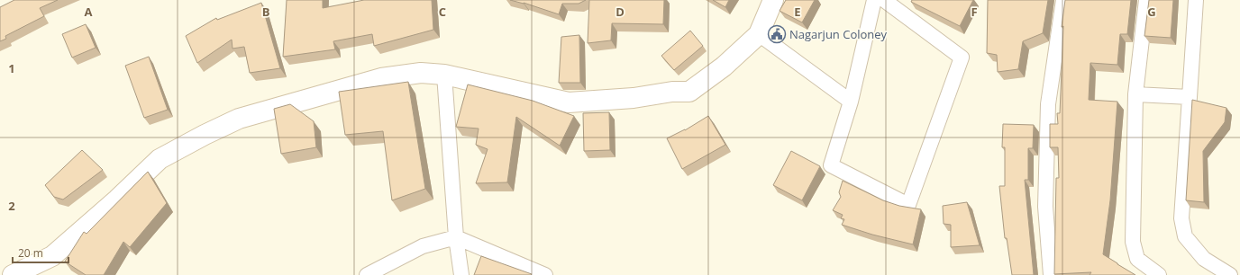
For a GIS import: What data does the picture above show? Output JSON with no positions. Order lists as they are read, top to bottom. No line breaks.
{"places":{"public building":["Nagarjun Coloney"]},"scale_bar":"20 m","grid":{"columns":["A","B","C","D","E","F","G"],"rows":["1","2"]}}
